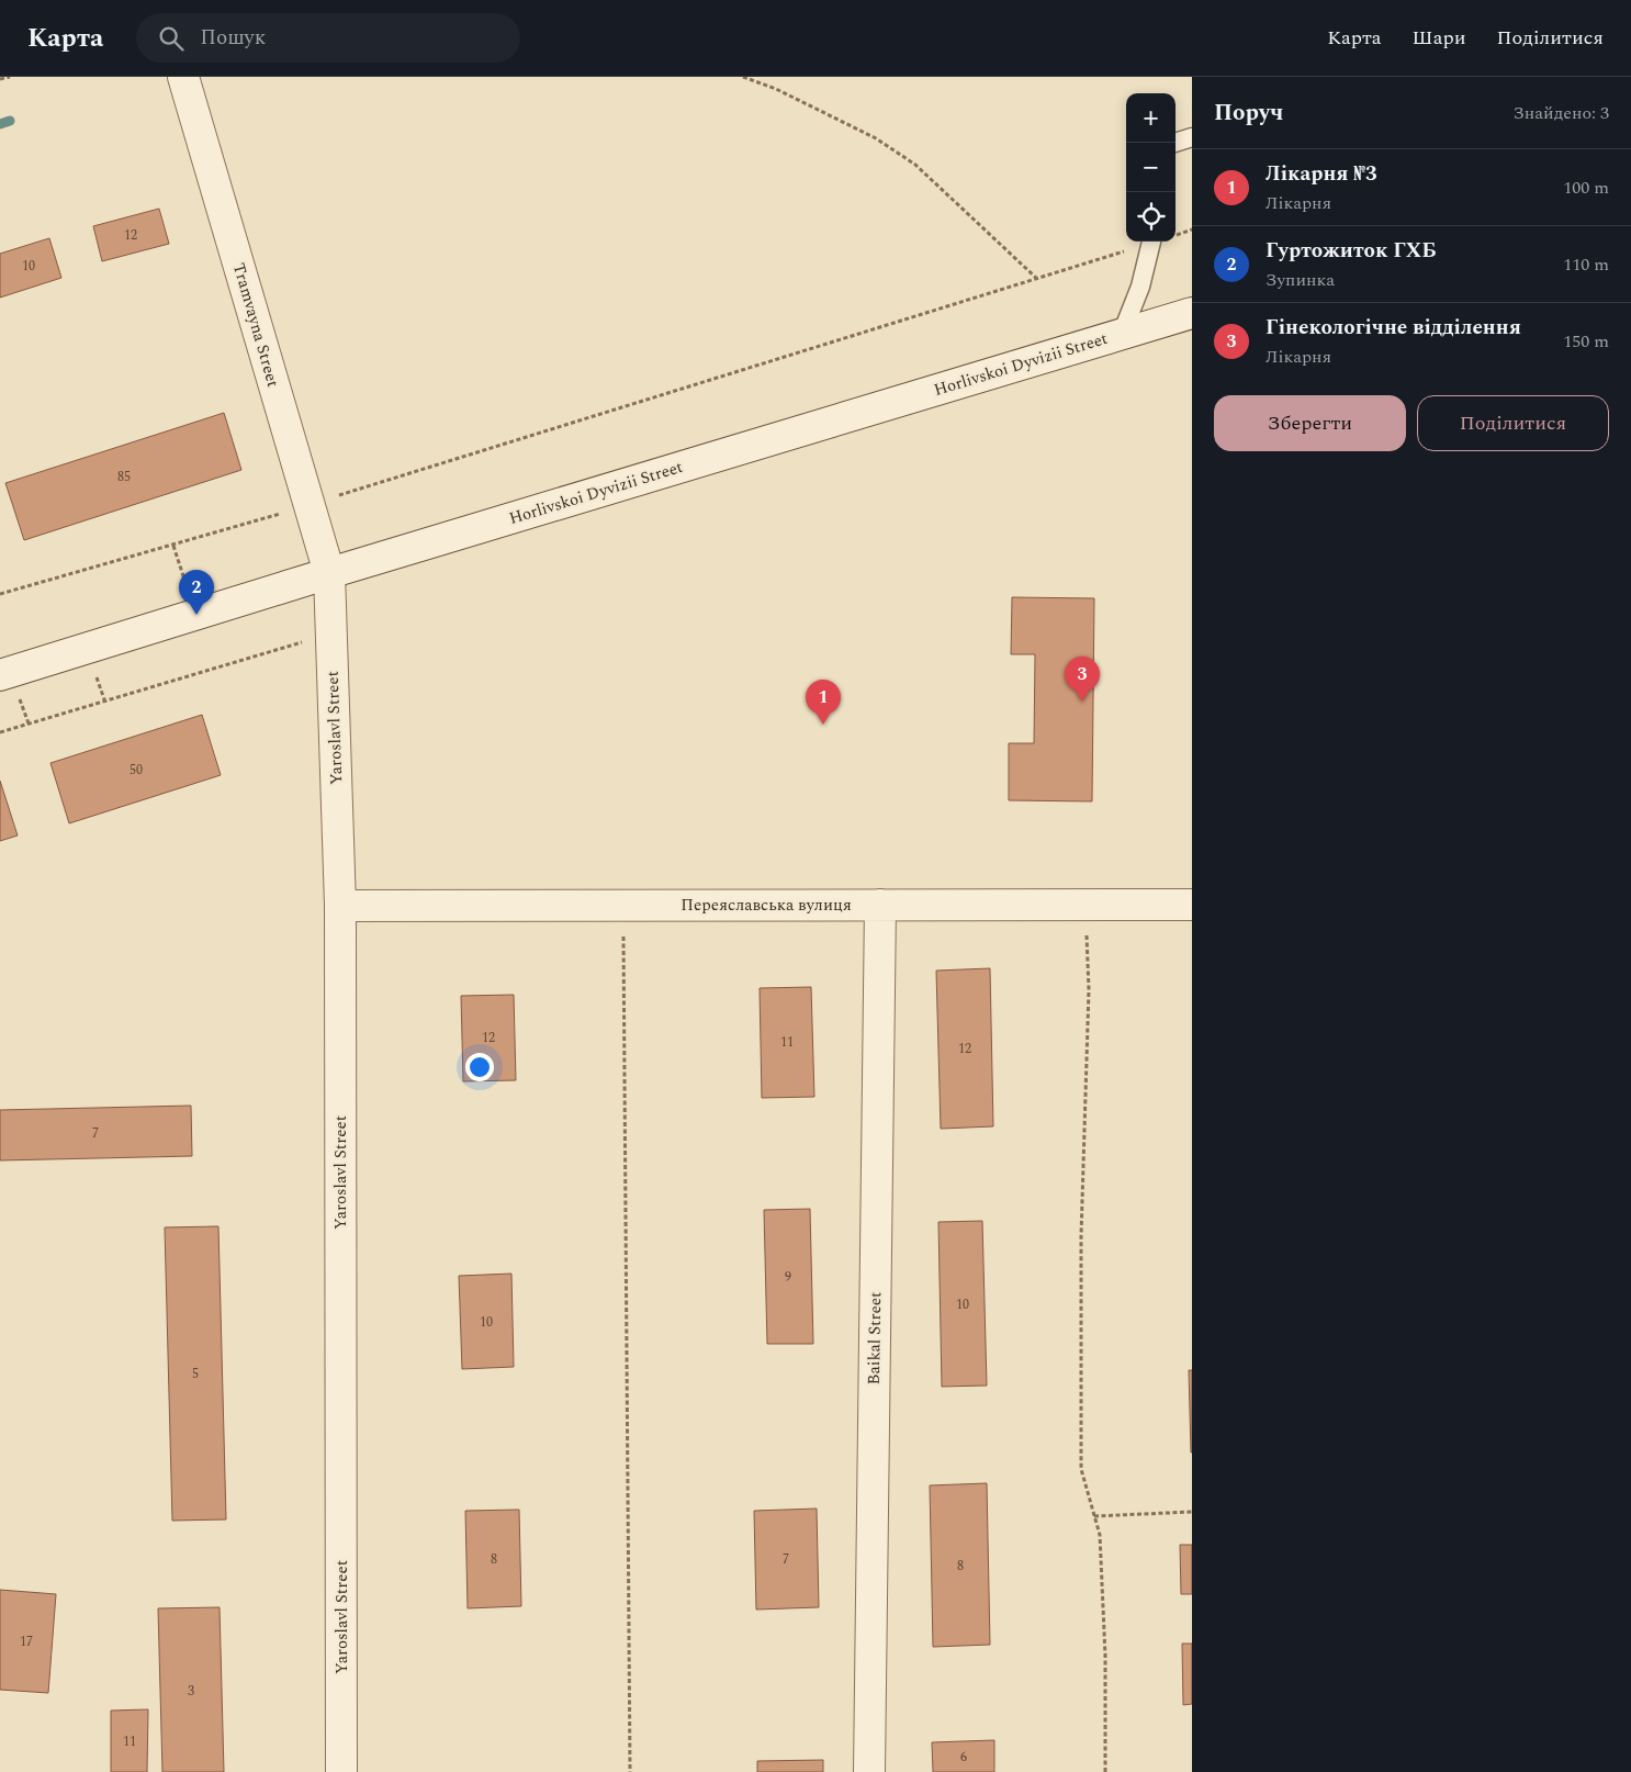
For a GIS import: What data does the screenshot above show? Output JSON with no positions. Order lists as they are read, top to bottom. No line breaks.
{"streets":{"street":["Tramvayna Street","Horlivskoi Dyvizii Street","Yaroslavl Street","Переяславська вулиця","Baikal Street"]},"crossings":[["Tramvayna Street","Horlivskoi Dyvizii Street"],["Tramvayna Street","Yaroslavl Street"],["Horlivskoi Dyvizii Street","Yaroslavl Street"],["Yaroslavl Street","Переяславська вулиця"],["Переяславська вулиця","Baikal Street"]],"house_numbers":["12","10","85","50","12","11","12","7","9","10","10","5","8","7","8","17","3","11","6"],"page":{"header":"Карта","search":"Пошук","nav":["Карта","Шари","Поділитися"],"heading":["Поруч","Знайдено: 3"],"map_buttons":["+","−"],"list":[{"mark":"1","name":"Лікарня №3","note":"Лікарня","value":"100 m"},{"mark":"2","name":"Гуртожиток ГХБ","note":"Зупинка","value":"110 m"},{"mark":"3","name":"Гінекологічне відділення","note":"Лікарня","value":"150 m"}],"buttons":["Зберегти","Поділитися"],"pins":["2","3","1"]}}
